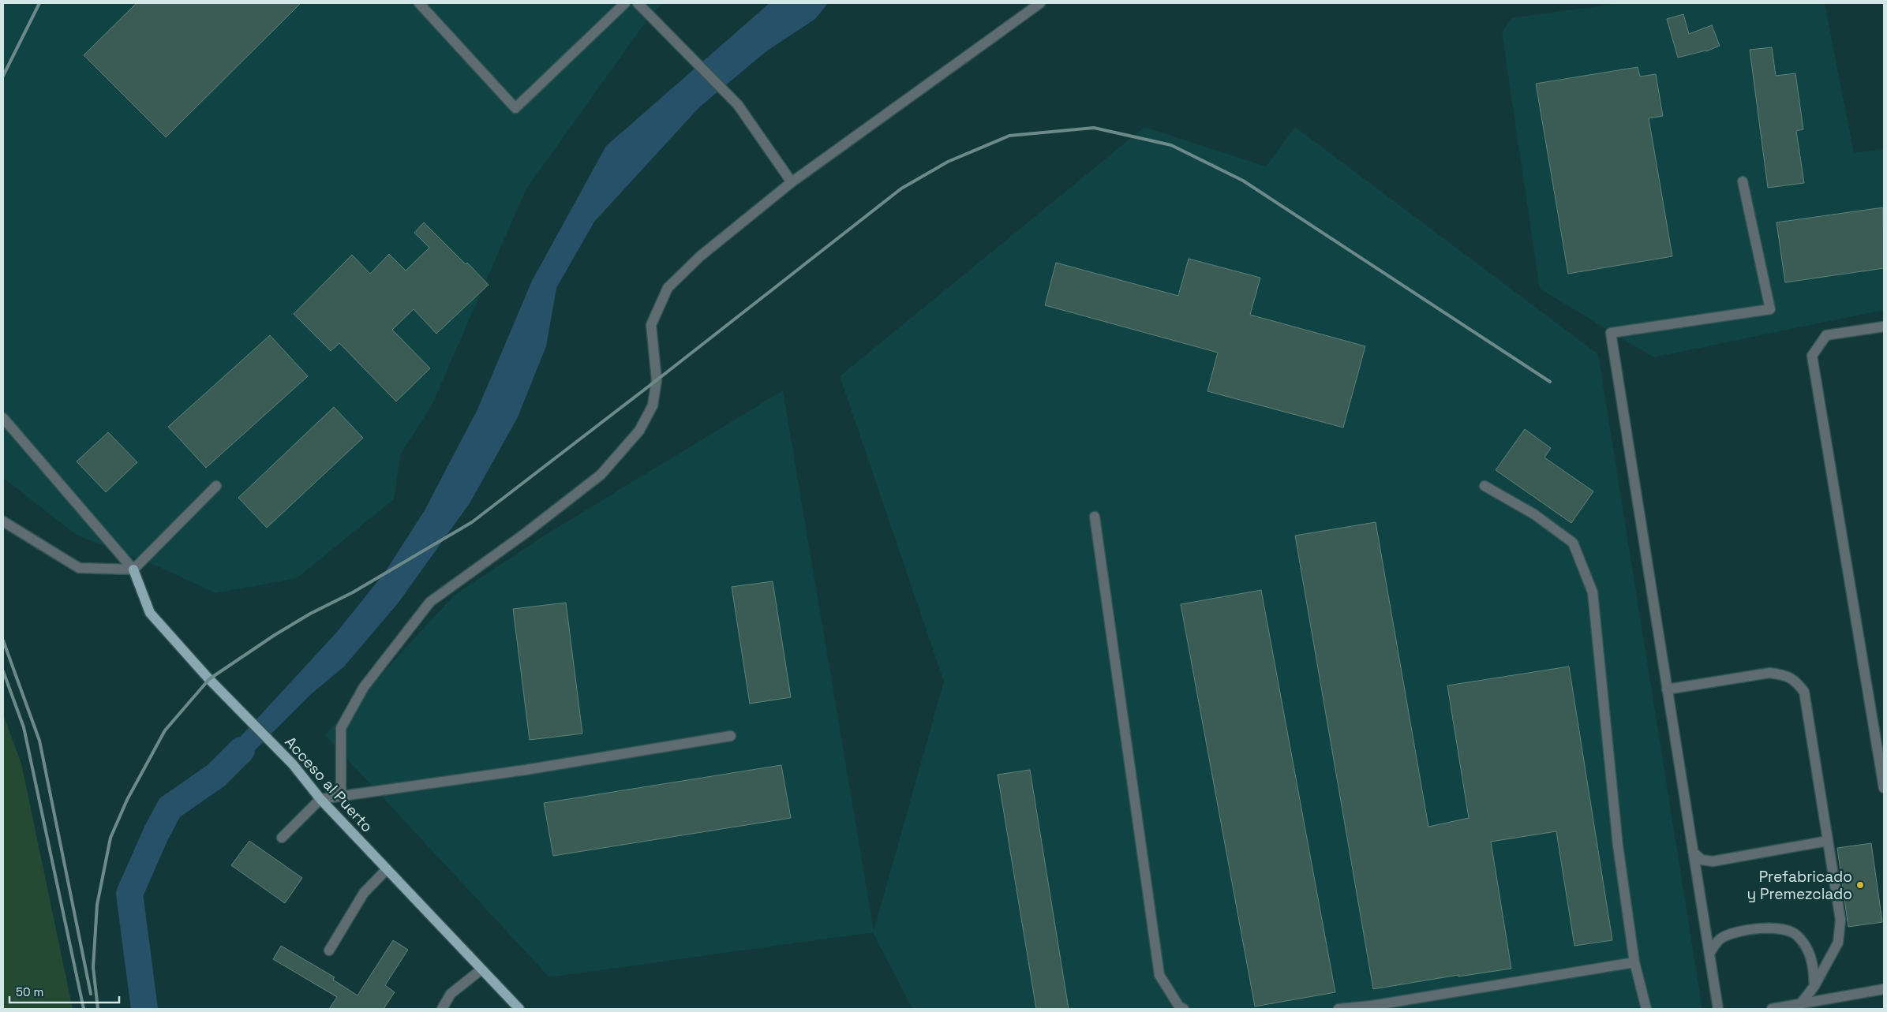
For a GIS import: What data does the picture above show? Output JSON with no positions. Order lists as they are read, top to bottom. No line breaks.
{"streets":{"main road":["Acceso al Puerto"]},"places":["Prefabricado y Premezclado"],"scale_bar":"50 m"}
